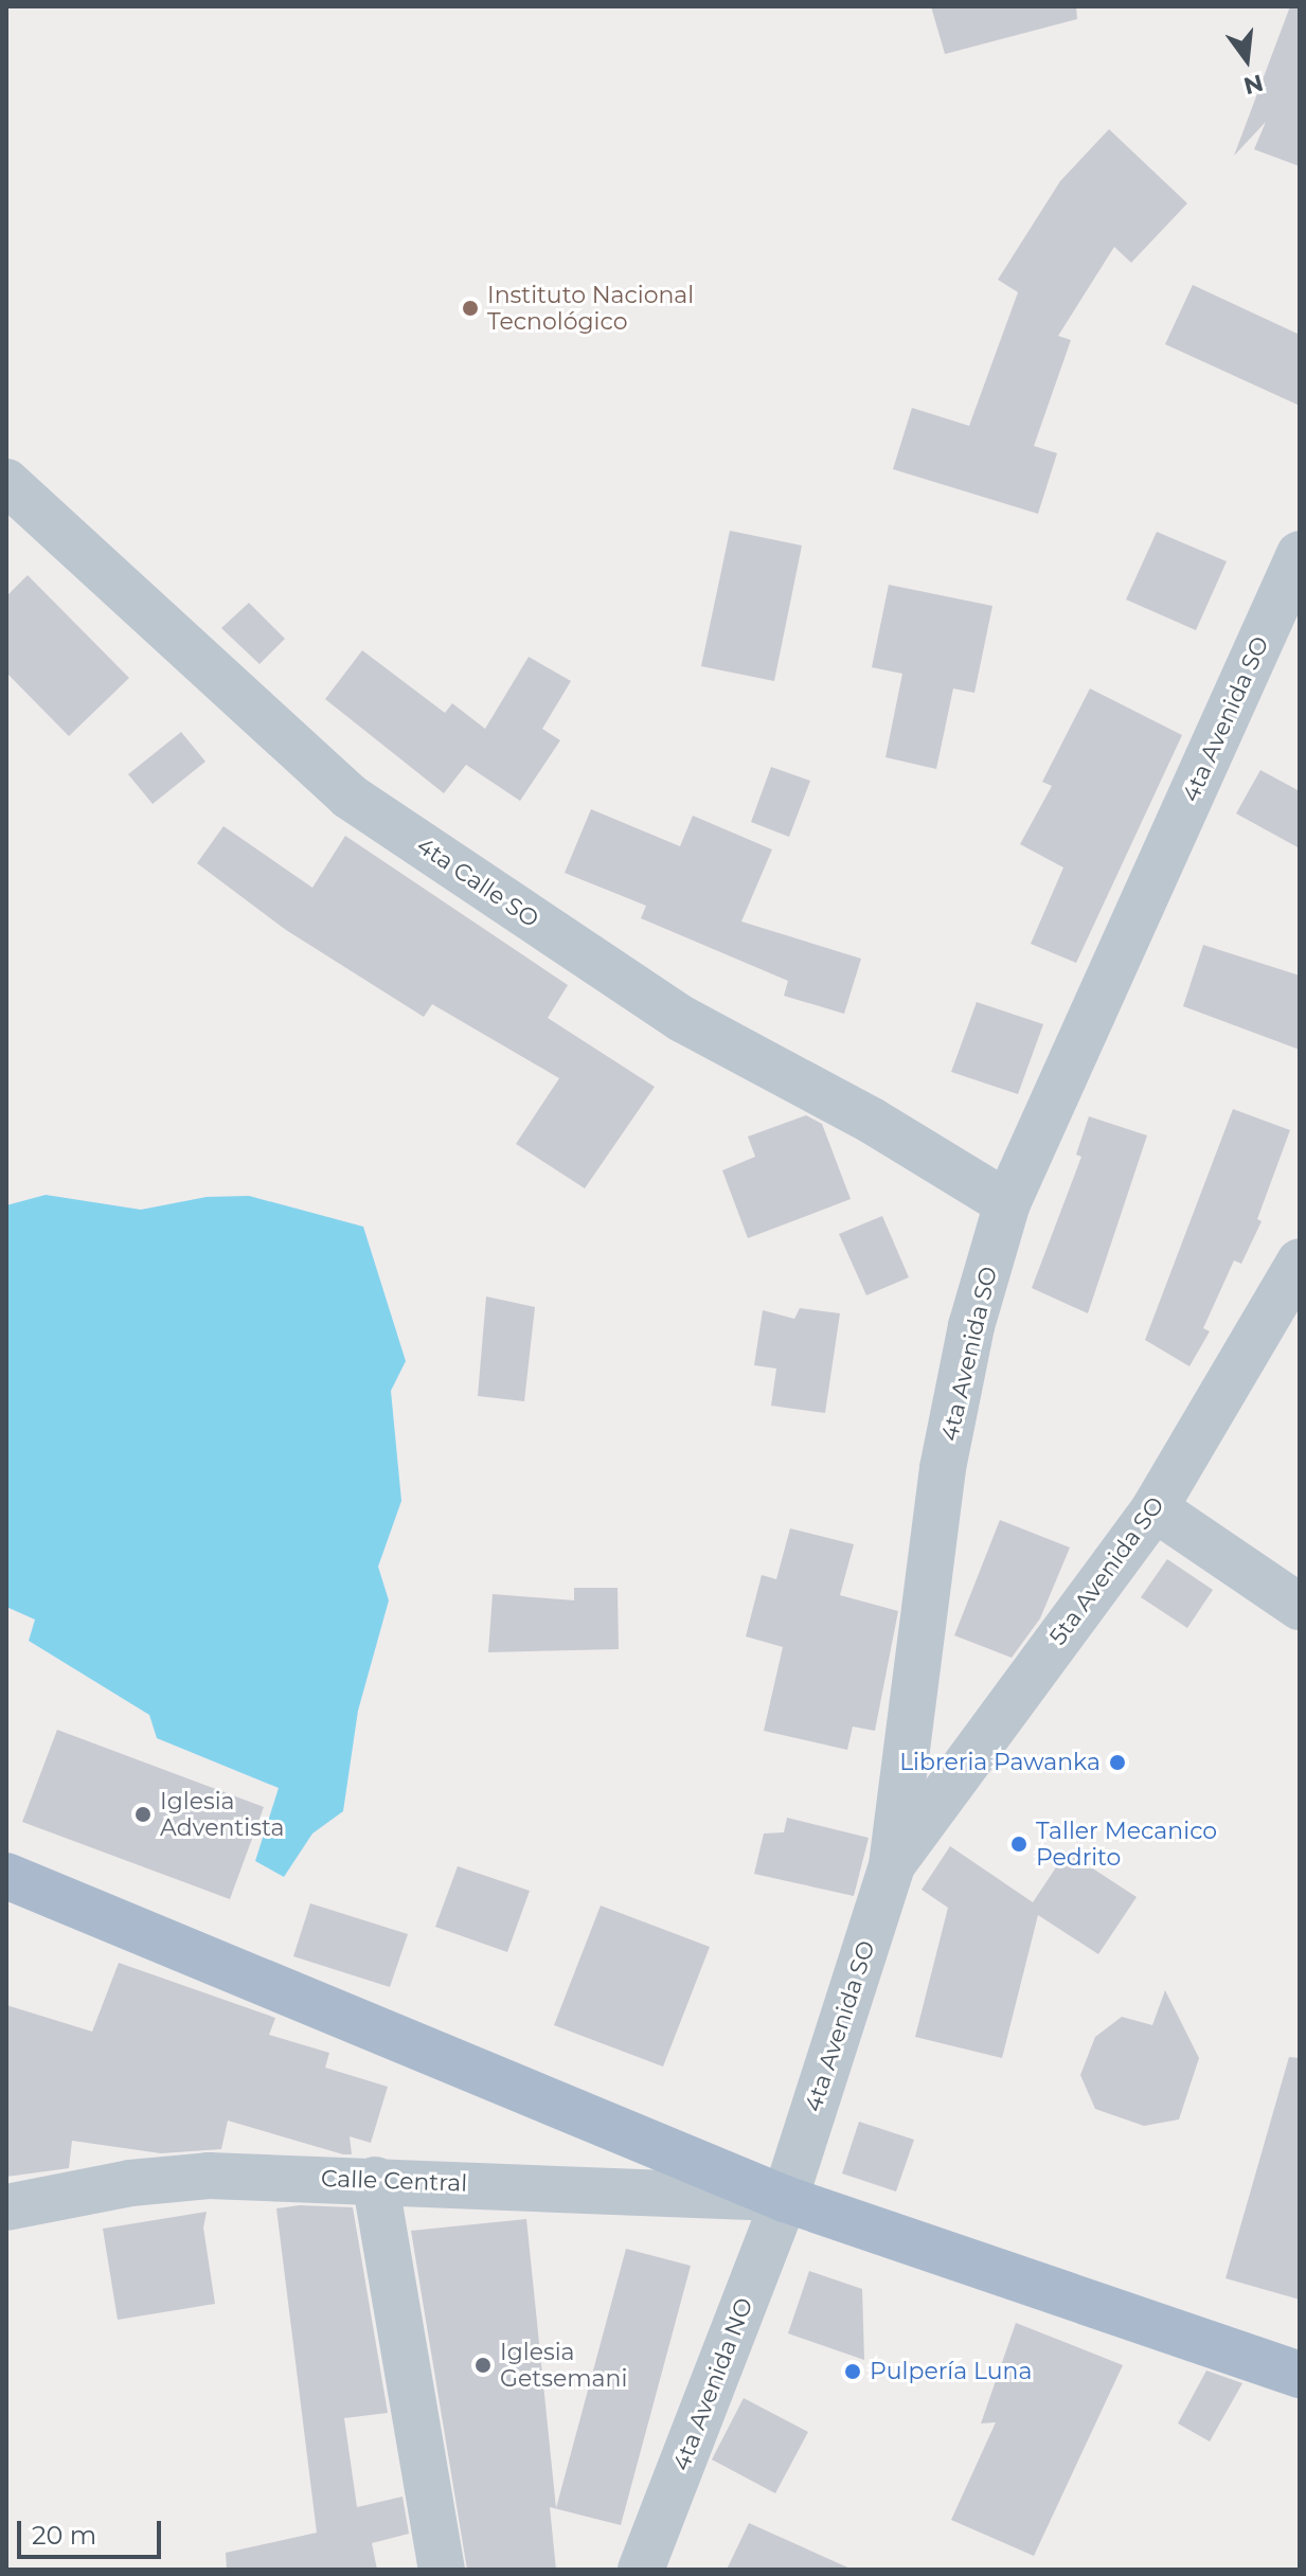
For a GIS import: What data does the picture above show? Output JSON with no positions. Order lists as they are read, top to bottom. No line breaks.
{"streets":{"street":["4ta Avenida SO","4ta Calle SO","5ta Avenida SO","Calle Central","4ta Avenida NO"]},"crossings":[["4ta Avenida SO","4ta Calle SO"],["4ta Avenida SO","5ta Avenida SO"],["4ta Avenida SO","Calle Central"],["4ta Avenida SO","4ta Avenida NO"],["Calle Central","4ta Avenida NO"]],"places":["Instituto Nacional Tecnológico","Libreria Pawanka","Iglesia Adventista","Taller Mecanico Pedrito","Iglesia Getsemani","Pulpería Luna"],"scale_bar":"20 m","north":"bottom"}
